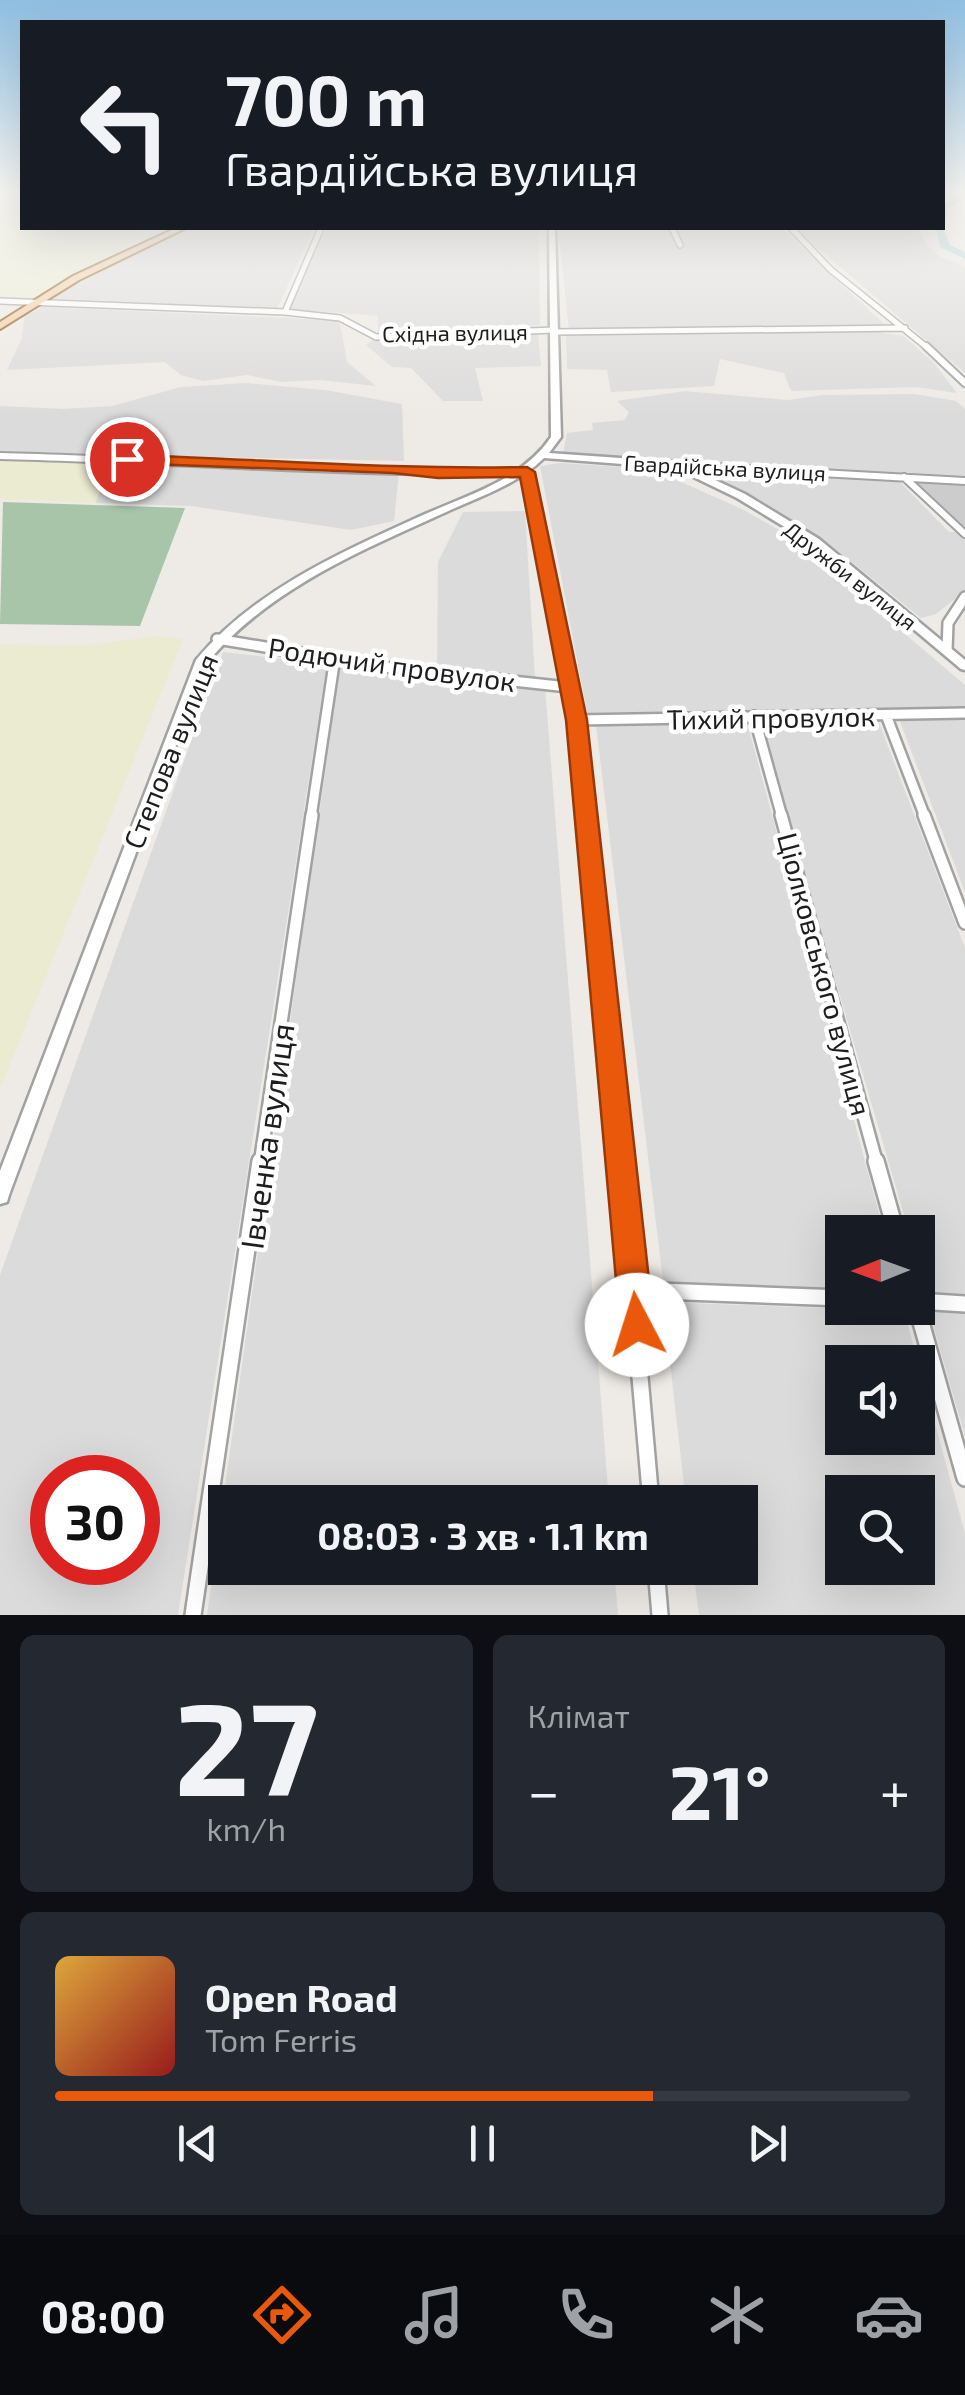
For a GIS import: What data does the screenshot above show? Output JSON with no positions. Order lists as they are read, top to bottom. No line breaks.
{"streets":{"street":["Східна вулиця","Гвардійська вулиця","Дружби вулиця","Родючий провулок","Тихий провулок","Степова вулиця","Ціолковського вулиця","Івченка вулиця"]},"crossings":[["Гвардійська вулиця","Дружби вулиця"],["Гвардійська вулиця","Степова вулиця"],["Родючий провулок","Степова вулиця"],["Родючий провулок","Івченка вулиця"],["Тихий провулок","Ціолковського вулиця"]],"north":"left","page":{"turn":["700 m","Гвардійська вулиця"],"limit":"30","trip":"08:03 · 3 хв · 1.1 km","tile":[["27","km/h"],"Клімат"],"heat":["−","21°","+"],"song":["Open Road","Tom Ferris"],"tabs":"08:00"}}
